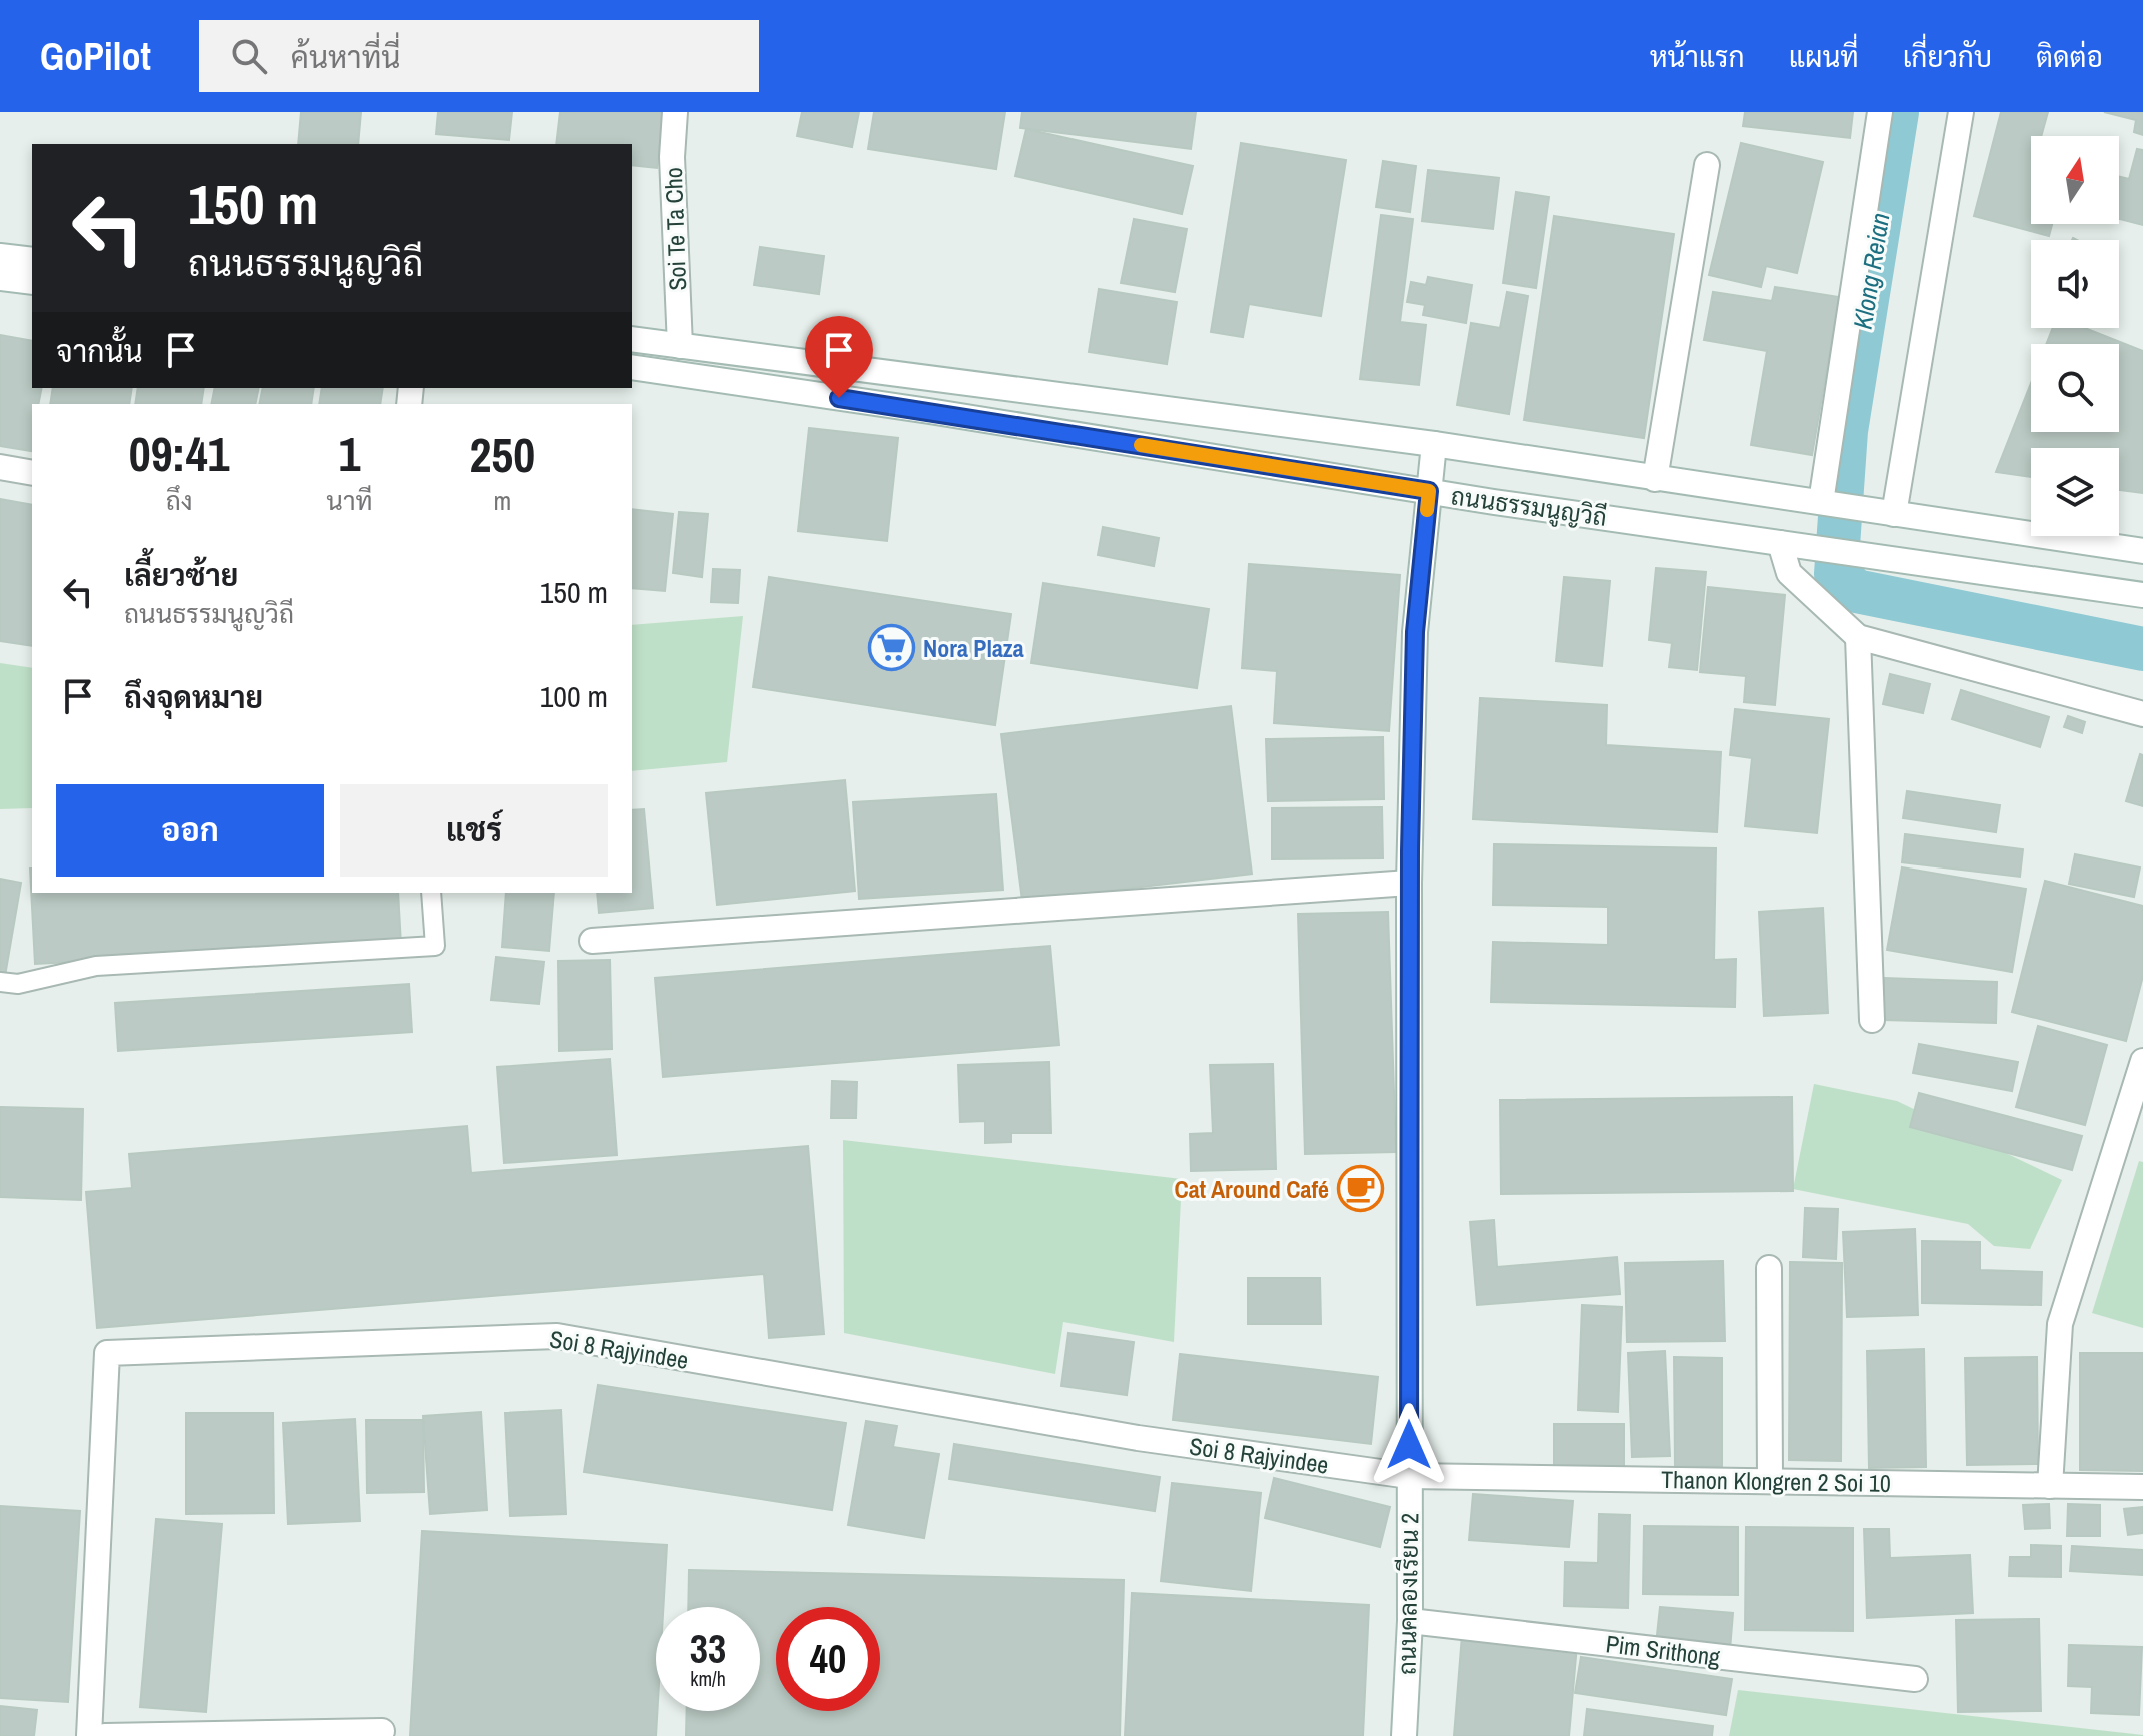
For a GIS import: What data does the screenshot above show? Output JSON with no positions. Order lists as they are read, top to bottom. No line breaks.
{"streets":{"street":["Soi Te Ta Cho","ถนนธรรมนูญวิถี","Soi 8 Rajyindee","Thanon Klongren 2 Soi 10","ถนนคลองเรียน 2","Pim Srithong"]},"crossings":[["Soi Te Ta Cho","ถนนธรรมนูญวิถี"],["ถนนธรรมนูญวิถี","ถนนคลองเรียน 2"],["Soi 8 Rajyindee","Thanon Klongren 2 Soi 10"],["Soi 8 Rajyindee","ถนนคลองเรียน 2"],["Thanon Klongren 2 Soi 10","ถนนคลองเรียน 2"],["ถนนคลองเรียน 2","Pim Srithong"]],"water":["Klong Reian"],"places":{"supermarket":["Nora Plaza"],"cafe":["Cat Around Café"]},"north":"top","page":{"header":"GoPilot","search":"ค้นหาที่นี่","nav":["หน้าแรก","แผนที่","เกี่ยวกับ","ติดต่อ"],"turn":["150 m","ถนนธรรมนูญวิถี"],"then":"จากนั้น","eta":["09:41","ถึง","1","นาที","250","m"],"list":[{"name":"เลี้ยวซ้าย","note":"ถนนธรรมนูญวิถี","value":"150 m"},{"name":"ถึงจุดหมาย","value":"100 m"}],"buttons":["ออก","แชร์"],"speed":"33 km/h","limit":"40"}}
